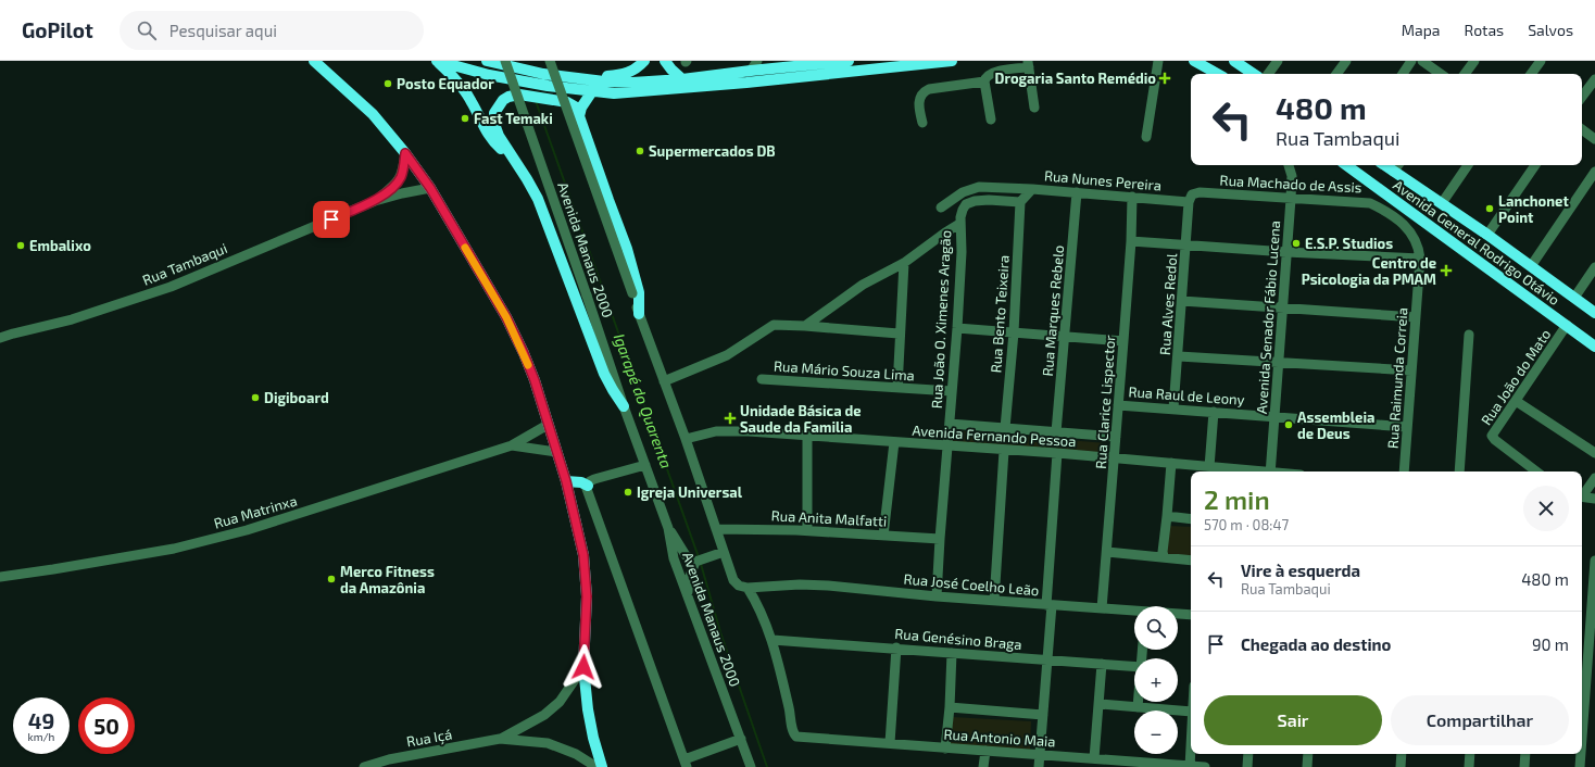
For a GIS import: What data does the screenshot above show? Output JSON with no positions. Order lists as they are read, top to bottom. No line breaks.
{"streets":{"main road":["Avenida General Rodrigo Otávio"],"street":["Rua Nunes Pereira","Rua Machado de Assis","Avenida Manaus 2000","Rua Tambaqui","Rua Alves Redol","Rua Marques Rebelo","Rua Bento Teixeira","Avenida Senador Fábio Lucena","Rua João O. Ximenes Aragão","Rua Mário Souza Lima","Rua João do Mato","Rua Raimunda Correia","Rua Raul de Leony","Rua Clarice Lispector","Avenida Fernando Pessoa","Rua Matrinxa","Rua Anita Malfatti","Rua José Coelho Leão","Rua Genésino Braga","Rua Içá","Rua Antonio Maia"]},"crossings":[["Rua Nunes Pereira","Rua Machado de Assis"],["Rua Nunes Pereira","Rua Alves Redol"],["Rua Nunes Pereira","Rua Marques Rebelo"],["Rua Nunes Pereira","Rua Bento Teixeira"],["Rua Nunes Pereira","Rua João O. Ximenes Aragão"],["Rua Nunes Pereira","Rua Clarice Lispector"],["Rua Machado de Assis","Rua Alves Redol"],["Rua Machado de Assis","Avenida Senador Fábio Lucena"],["Rua Machado de Assis","Rua Raimunda Correia"],["Avenida General Rodrigo Otávio","Rua João do Mato"],["Rua Alves Redol","Rua Raul de Leony"],["Rua Bento Teixeira","Rua João O. Ximenes Aragão"],["Avenida Senador Fábio Lucena","Rua Raul de Leony"],["Rua João O. Ximenes Aragão","Rua Mário Souza Lima"],["Rua João O. Ximenes Aragão","Avenida Fernando Pessoa"],["Rua João O. Ximenes Aragão","Rua Anita Malfatti"],["Rua João O. Ximenes Aragão","Rua José Coelho Leão"],["Rua Raimunda Correia","Rua Raul de Leony"],["Rua Raul de Leony","Rua Clarice Lispector"],["Rua Clarice Lispector","Avenida Fernando Pessoa"],["Rua Clarice Lispector","Rua José Coelho Leão"],["Rua Genésino Braga","Rua Antonio Maia"]],"water":["Igarapé do Quarenta"],"places":{"health":["Drogaria Santo Remédio","Centro de Psicologia da PMAM","Unidade Básica de Saude da Familia"],"other":["Posto Equador","Fast Temaki","Supermercados DB","Lanchonet Point","E.S.P. Studios","Embalixo","Digiboard","Assembleia de Deus","Igreja Universal","Merco Fitness da Amazônia"]},"page":{"header":"GoPilot","search":"Pesquisar aqui","nav":["Mapa","Rotas","Salvos"],"turn":["480 m","Rua Tambaqui"],"heading":["2 min","570 m · 08:47"],"list":[{"name":"Vire à esquerda","note":"Rua Tambaqui","value":"480 m"},{"name":"Chegada ao destino","value":"90 m"}],"map_buttons":["+","−"],"buttons":["Sair","Compartilhar"],"speed":"49 km/h","limit":"50"}}
